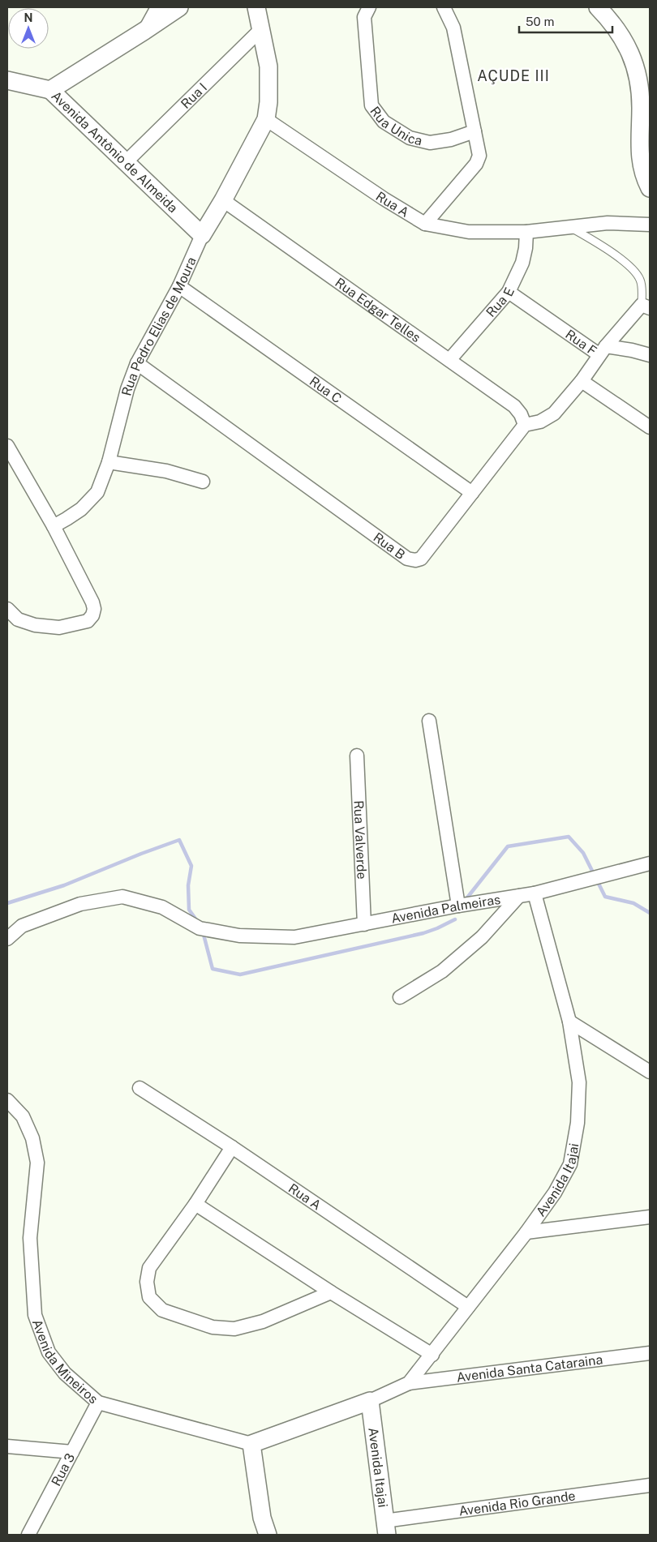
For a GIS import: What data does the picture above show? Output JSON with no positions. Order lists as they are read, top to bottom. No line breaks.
{"streets":{"street":["Rua I","Rua Unica","Avenida Antônio de Almeida","Rua A","Rua E","Rua Edgar Telles","Rua Pedro Elias de Moura","Rua F","Rua C","Rua B","Rua Valverde","Avenida Palmeiras","Avenida Itajai","Avenida Mineiros","Avenida Santa Cataraina","Rua 3","Avenida Rio Grande"]},"crossings":[["Rua I","Avenida Antônio de Almeida"],["Avenida Antônio de Almeida","Rua Pedro Elias de Moura"],["Rua A","Rua E"],["Rua A","Rua Pedro Elias de Moura"],["Rua A","Avenida Itajai"],["Rua E","Rua Edgar Telles"],["Rua E","Rua F"],["Rua Edgar Telles","Rua Pedro Elias de Moura"],["Rua Edgar Telles","Rua B"],["Rua Pedro Elias de Moura","Rua C"],["Rua Pedro Elias de Moura","Rua B"],["Rua C","Rua B"],["Rua Valverde","Avenida Palmeiras"],["Avenida Palmeiras","Avenida Itajai"],["Avenida Itajai","Avenida Mineiros"],["Avenida Itajai","Avenida Santa Cataraina"],["Avenida Itajai","Avenida Rio Grande"],["Avenida Mineiros","Rua 3"]],"districts":["AÇUDE III"],"scale_bar":"50 m","north":"top"}
